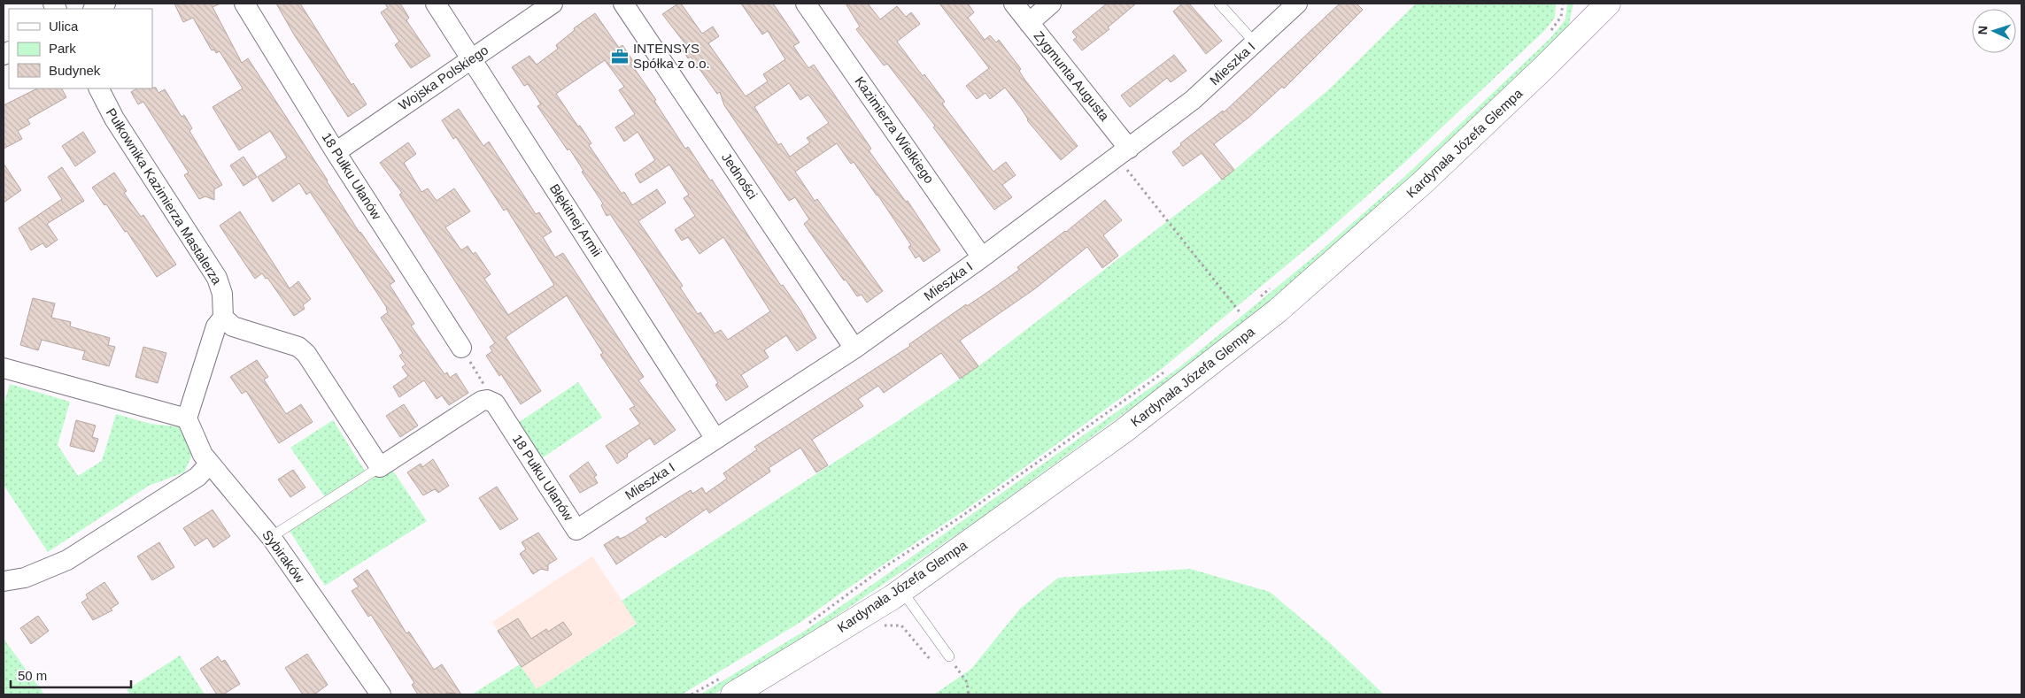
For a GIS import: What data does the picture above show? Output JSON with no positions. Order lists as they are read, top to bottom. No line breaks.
{"streets":{"main road":["Kardynała Józefa Glempa"],"street":["Mieszka I","Zygmunta Augusta","Wojska Polskiego","Kazimierza Wielkiego","18 Pułku Ułanów","Jedności","Pułkownika Kazimierza Mastalerza","Błękitnej Armii","Sybiraków"]},"crossings":[["Mieszka I","Zygmunta Augusta"],["Mieszka I","Kazimierza Wielkiego"],["Mieszka I","18 Pułku Ułanów"],["Mieszka I","Jedności"],["Mieszka I","Błękitnej Armii"],["Wojska Polskiego","18 Pułku Ułanów"],["Wojska Polskiego","Błękitnej Armii"]],"places":{"office":["INTENSYS Spółka z o.o."]},"legend":["Ulica","Park","Budynek"],"scale_bar":"50 m","north":"left"}
